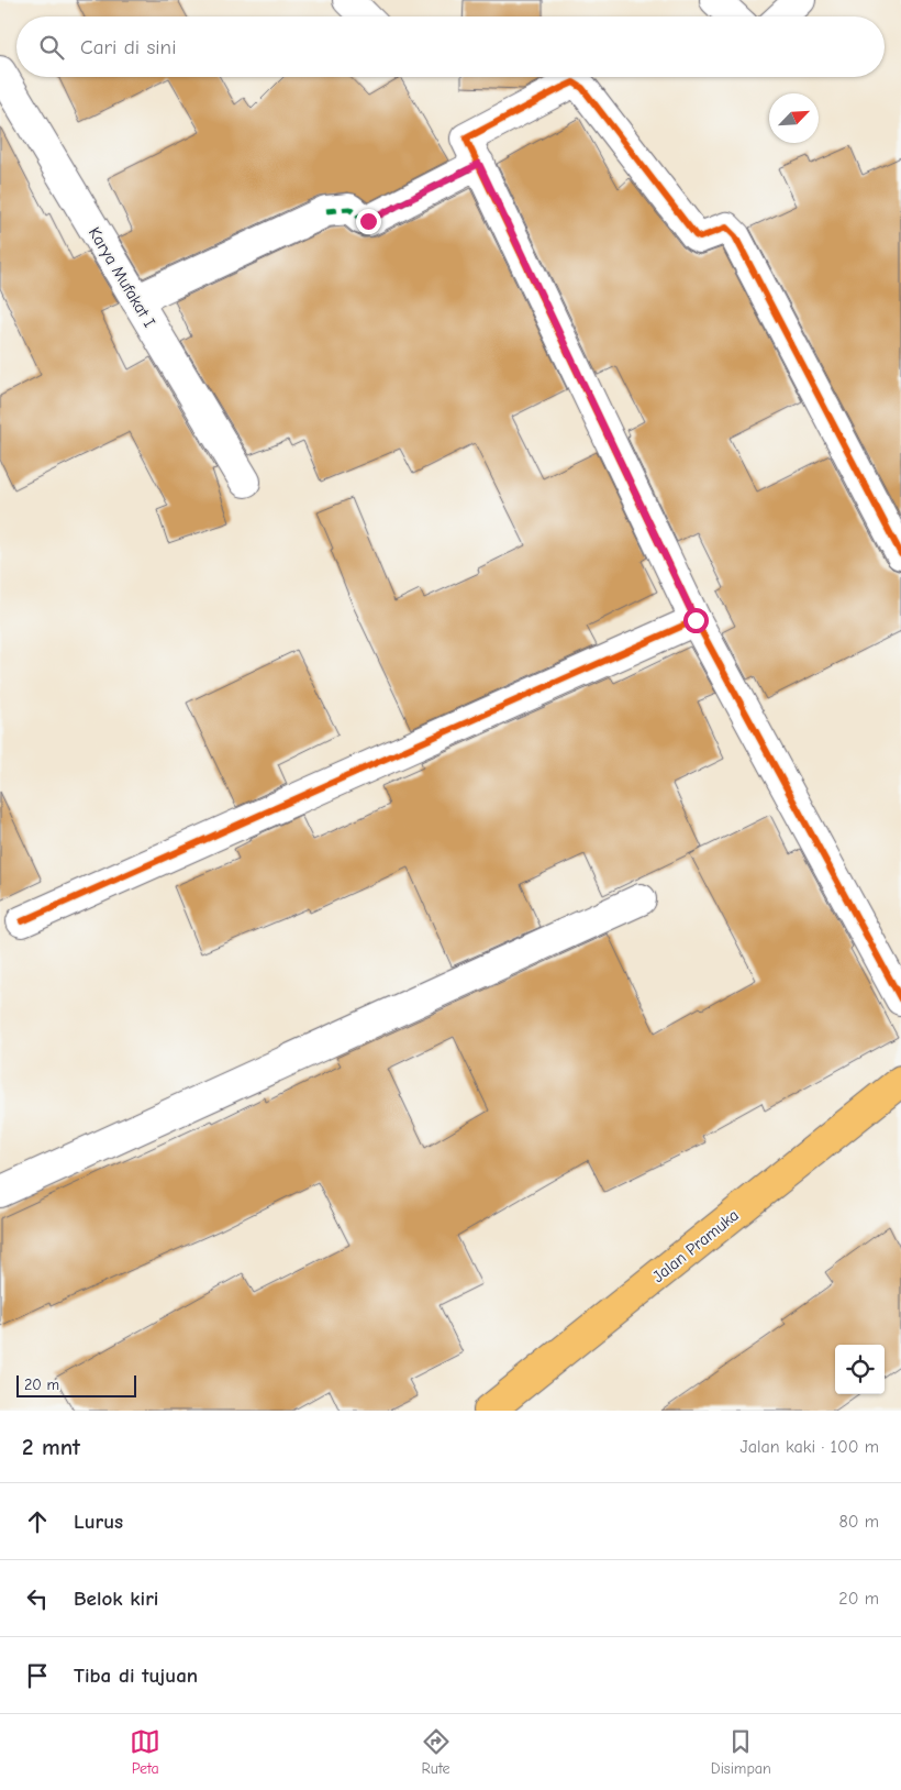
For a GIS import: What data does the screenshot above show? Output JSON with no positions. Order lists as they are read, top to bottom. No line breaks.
{"streets":{"main road":["Jalan Pramuka"],"street":["Karya Mufakat I"]},"scale_bar":"20 m","north":"top right","page":{"search":"Cari di sini","scale":"20 m","heading":["2 mnt","Jalan kaki · 100 m"],"list":[["Lurus","80 m"],["Belok kiri","20 m"],"Tiba di tujuan"],"nav":["Peta","Rute","Disimpan"]}}
